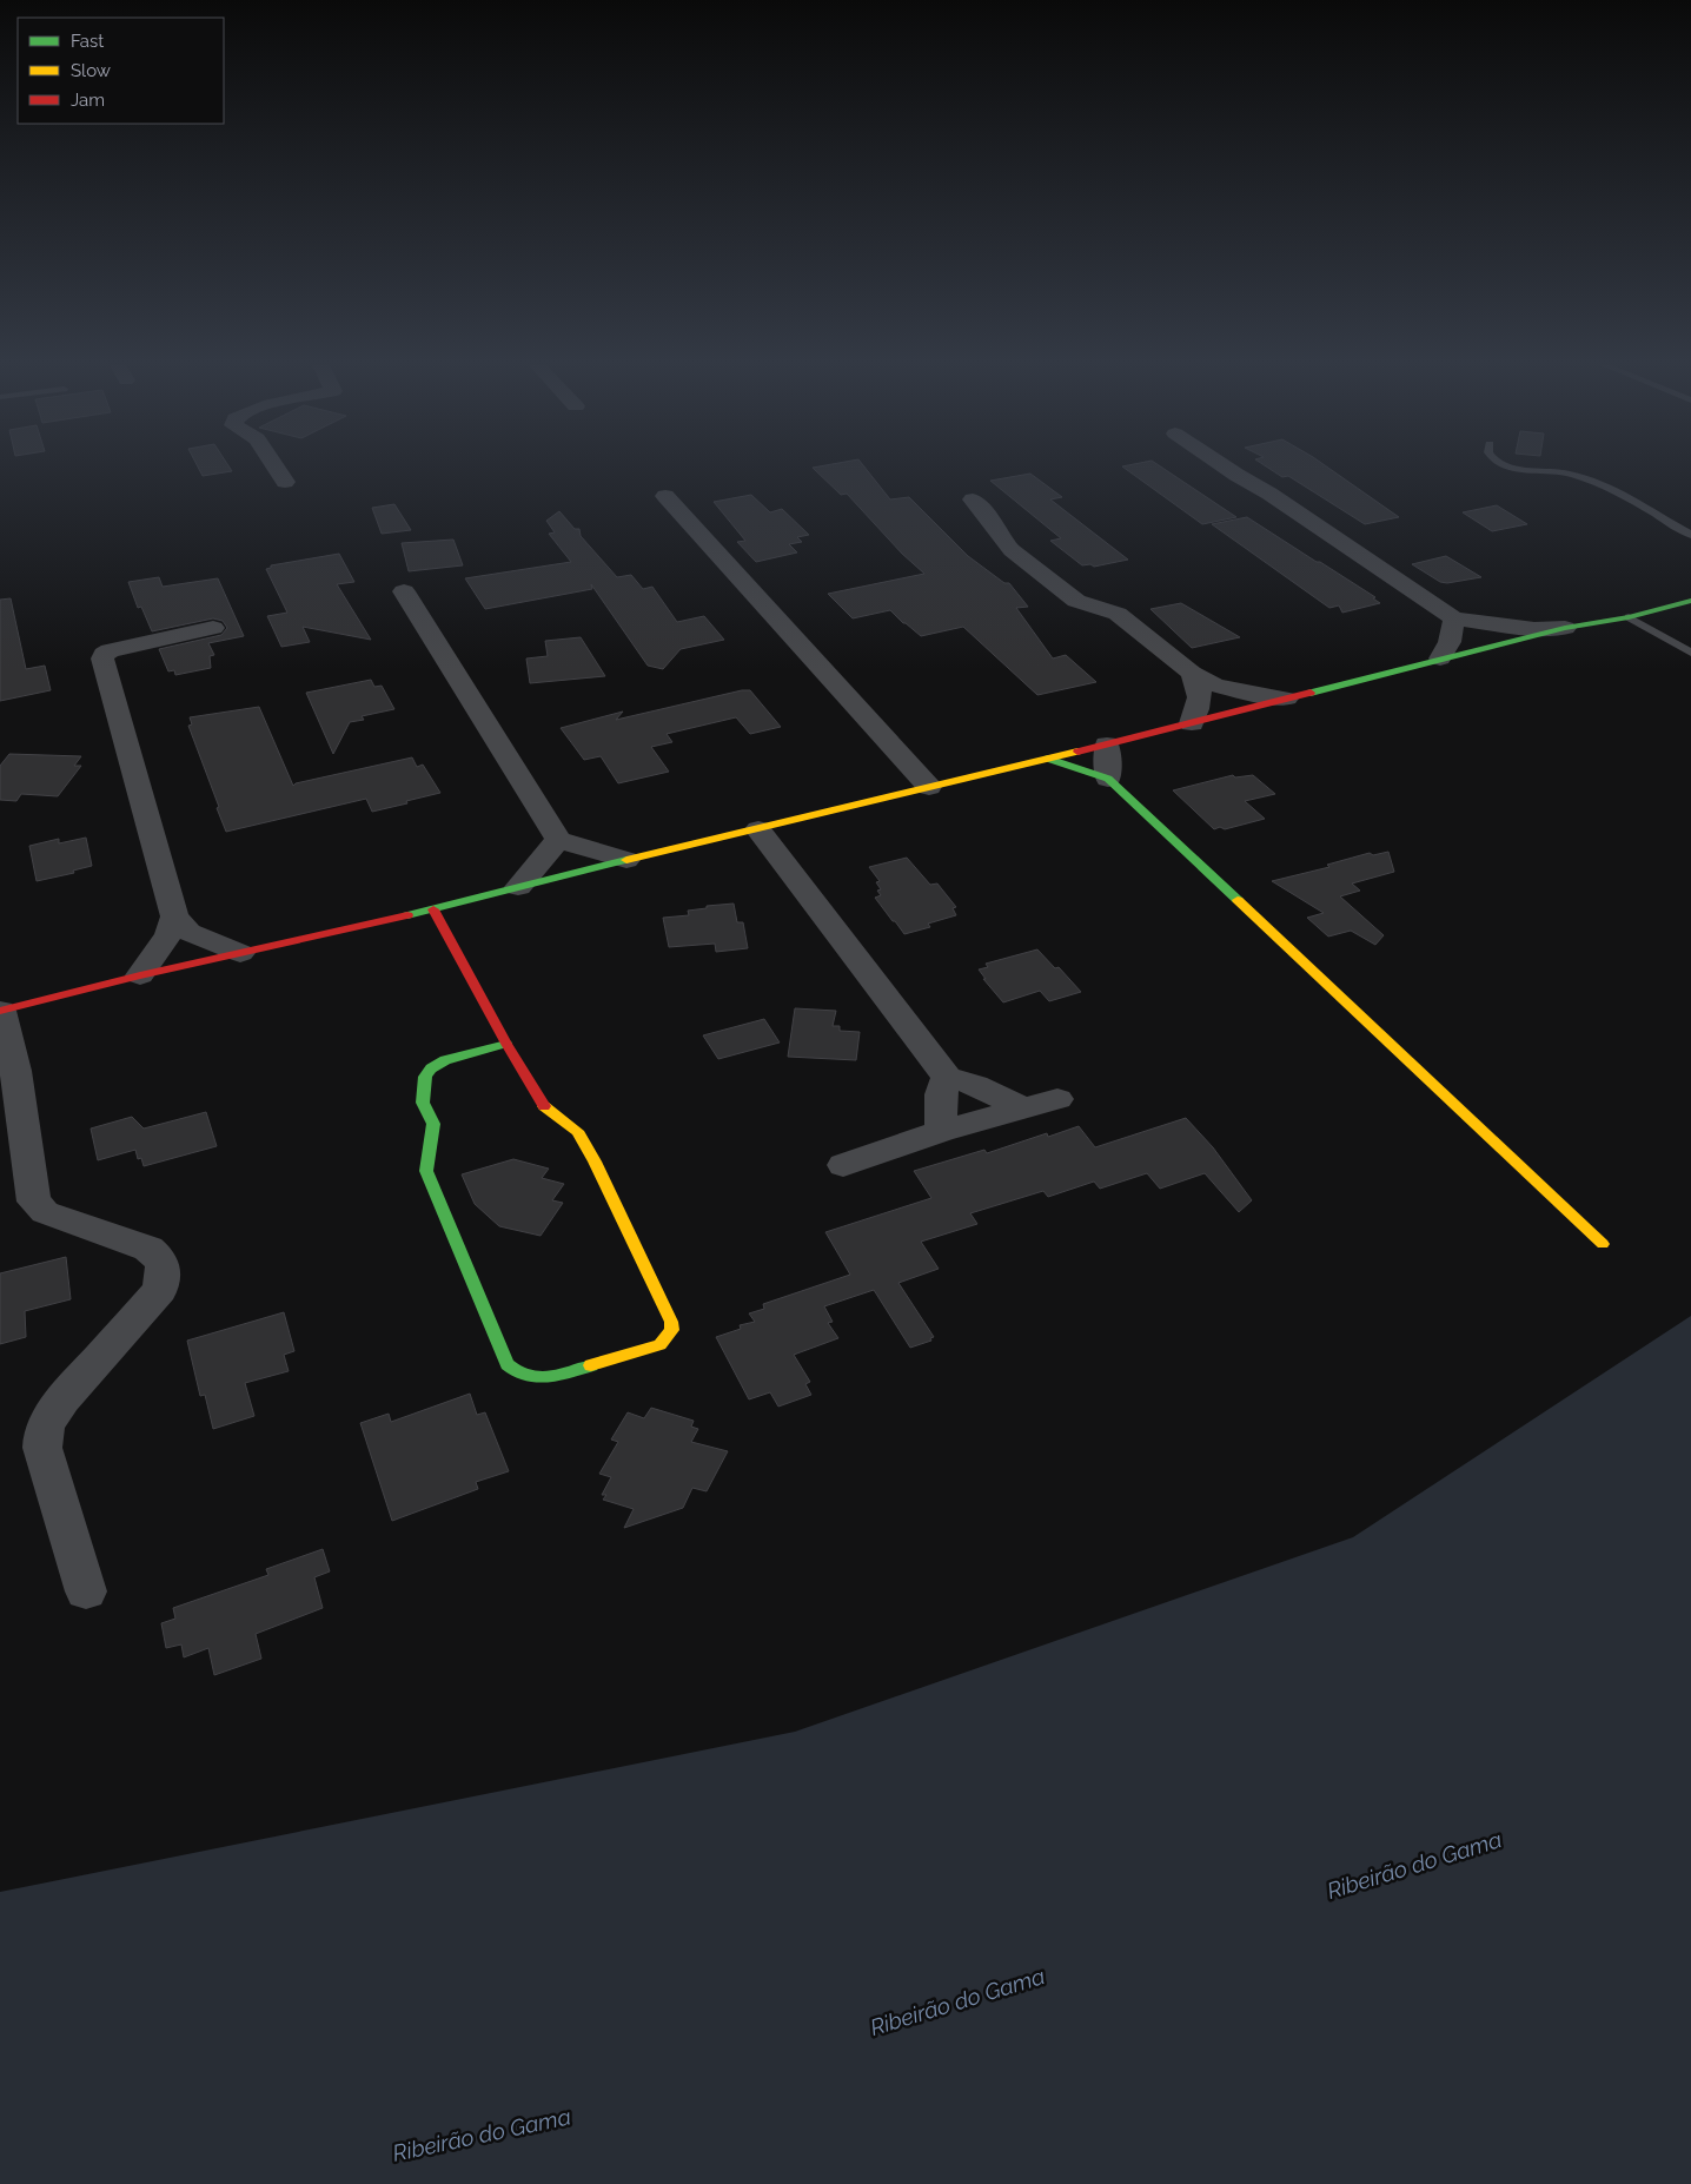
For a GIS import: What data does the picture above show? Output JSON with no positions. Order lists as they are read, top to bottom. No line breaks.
{"water":["Ribeirão do Gama"],"legend":["Fast","Slow","Jam"]}
